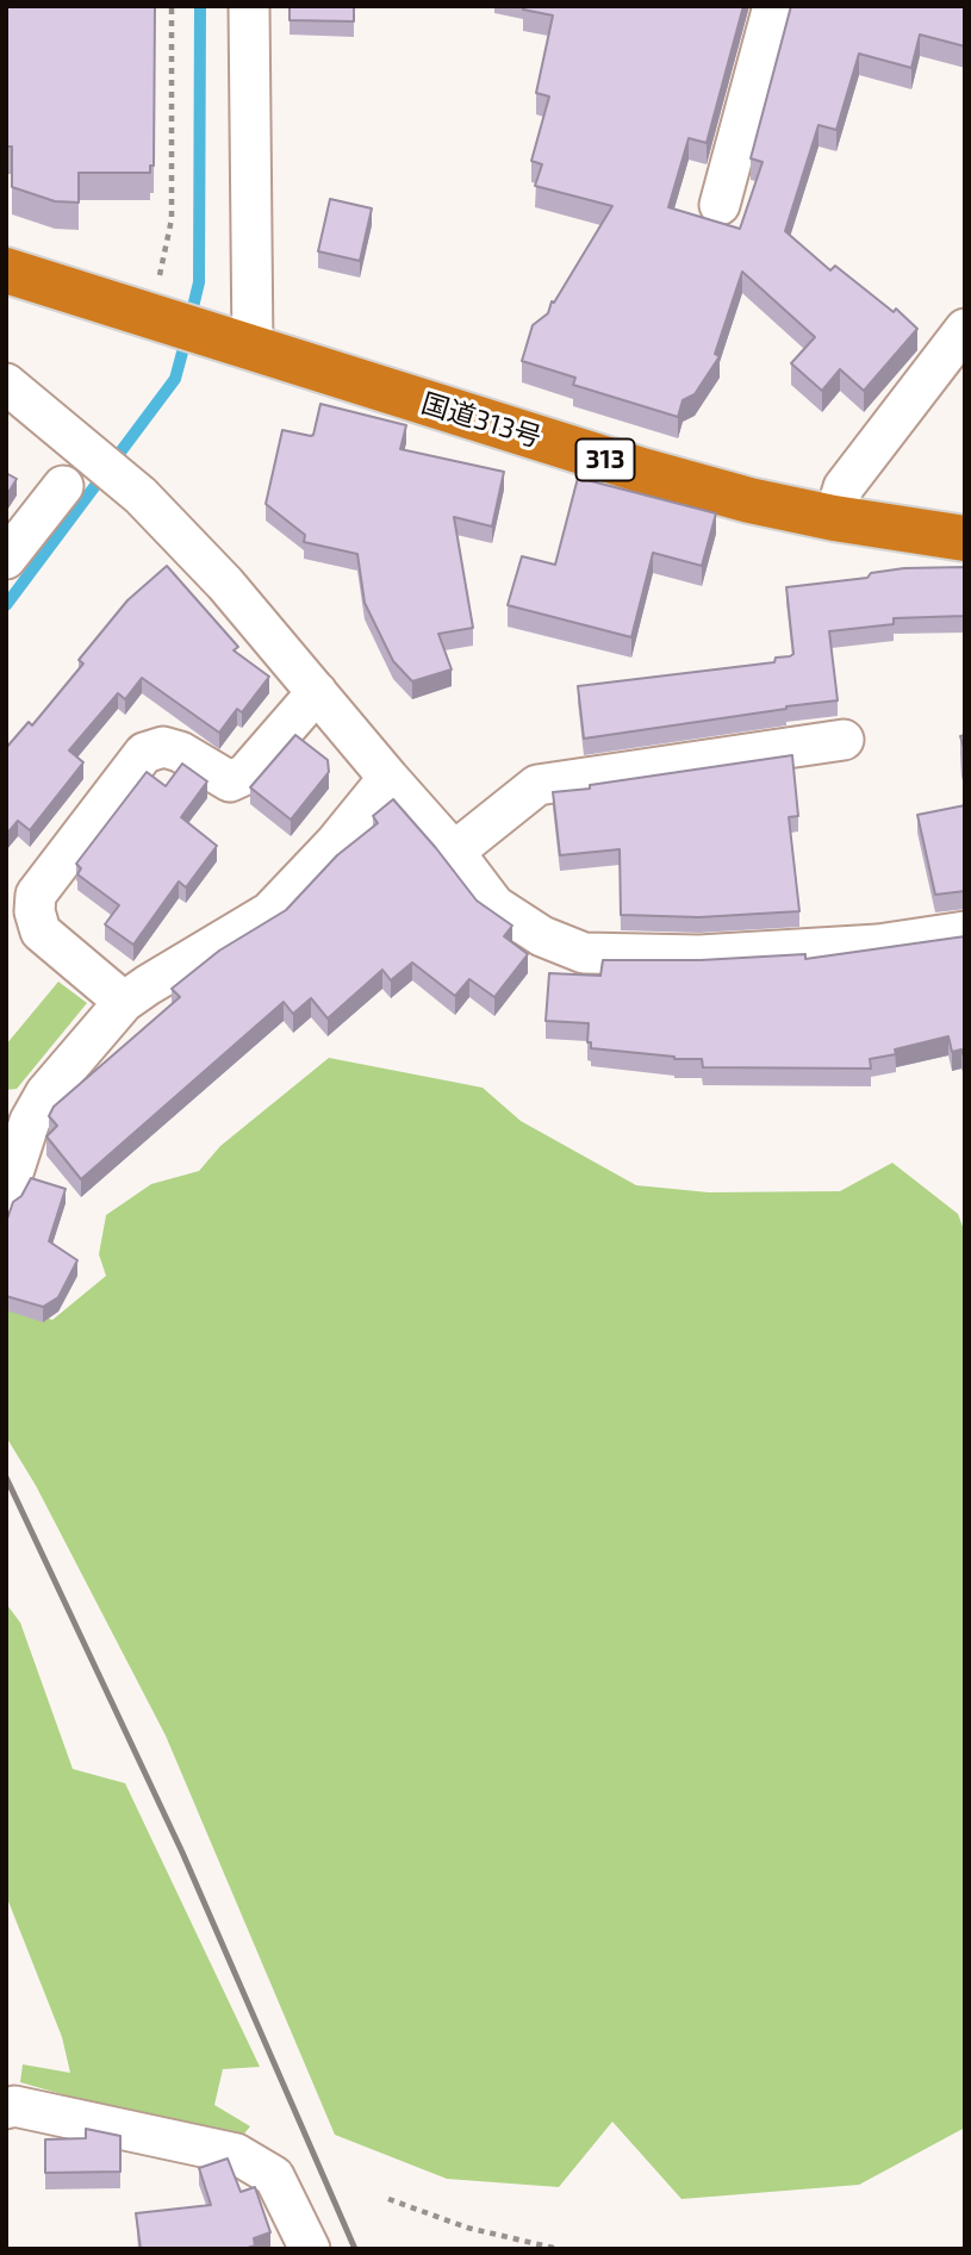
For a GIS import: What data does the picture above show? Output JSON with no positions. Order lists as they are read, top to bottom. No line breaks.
{"streets":{"highway":["国道313号","313"]}}
